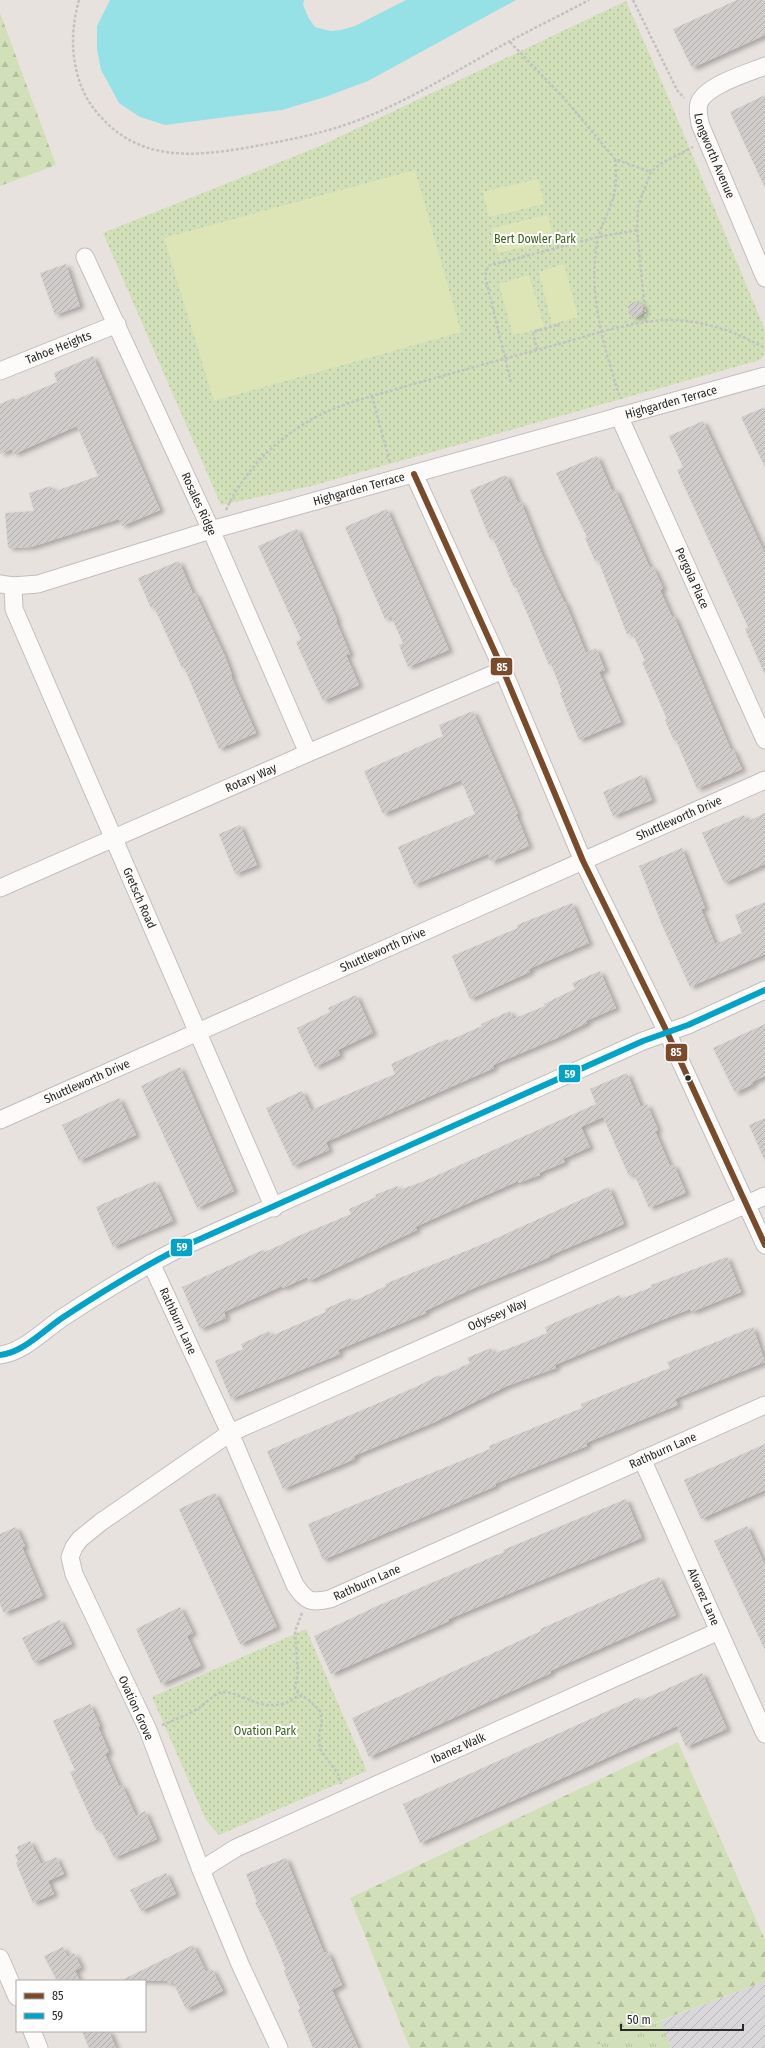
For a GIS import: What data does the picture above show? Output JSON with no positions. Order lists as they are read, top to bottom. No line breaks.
{"streets":{"street":["Longworth Avenue","Tahoe Heights","Highgarden Terrace","Rosales Ridge","Pergola Place","Rotary Way","Shuttleworth Drive","Gretsch Road","Odyssey Way","Rathburn Lane","Alvarez Lane","Ovation Grove","Ibanez Walk"]},"crossings":[["Tahoe Heights","Rosales Ridge"],["Highgarden Terrace","Rosales Ridge"],["Highgarden Terrace","Pergola Place"],["Highgarden Terrace","Gretsch Road"],["Rosales Ridge","Rotary Way"],["Rotary Way","Gretsch Road"],["Shuttleworth Drive","Gretsch Road"],["Odyssey Way","Rathburn Lane"],["Odyssey Way","Ovation Grove"],["Rathburn Lane","Alvarez Lane"],["Rathburn Lane","Ovation Grove"],["Alvarez Lane","Ibanez Walk"],["Ovation Grove","Ibanez Walk"]],"parks":["Bert Dowler Park","Ovation Park"],"lines":["transit line 85","transit line 59"],"legend":["85","59"],"scale_bar":"50 m"}
